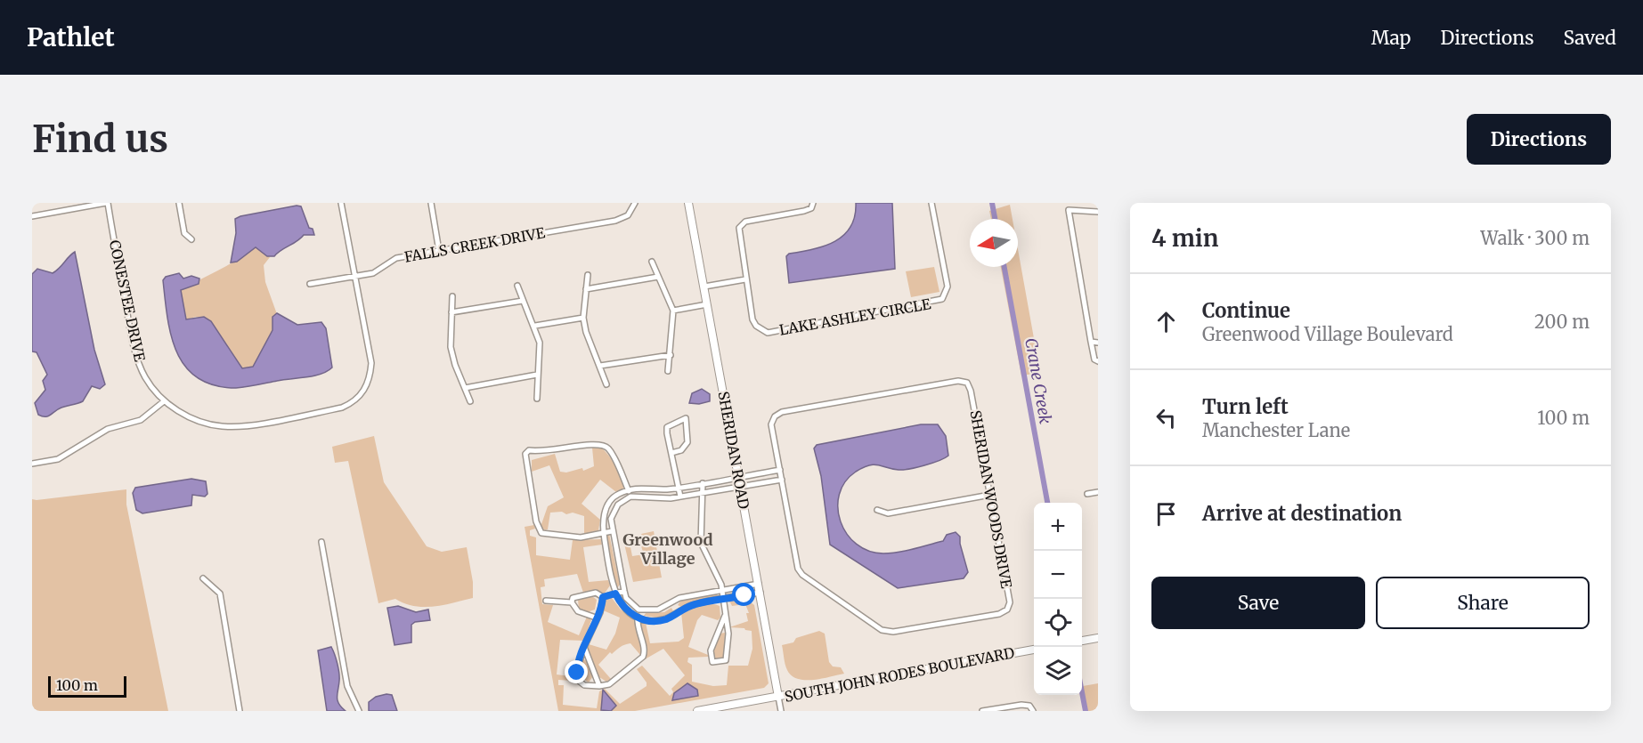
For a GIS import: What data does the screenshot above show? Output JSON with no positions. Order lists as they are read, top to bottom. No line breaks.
{"streets":{"street":["FALLS CREEK DRIVE","CONESTEE DRIVE","LAKE ASHLEY CIRCLE","SHERIDAN ROAD","SHERIDAN WOODS DRIVE","SOUTH JOHN RODES BOULEVARD"]},"crossings":[["FALLS CREEK DRIVE","CONESTEE DRIVE"],["SHERIDAN ROAD","SOUTH JOHN RODES BOULEVARD"]],"districts":["Greenwood Village"],"water":["Crane Creek"],"scale_bar":"100 m","north":"left","page":{"header":"Pathlet","nav":["Map","Directions","Saved"],"buttons":["Directions",["Save","Share"]],"title":"Find us","heading":["4 min","Walk · 300 m"],"list":[["Continue","Greenwood Village Boulevard","200 m"],["Turn left","Manchester Lane","100 m"],"Arrive at destination"],"map_buttons":["+","−"],"scale":"100 m"}}
